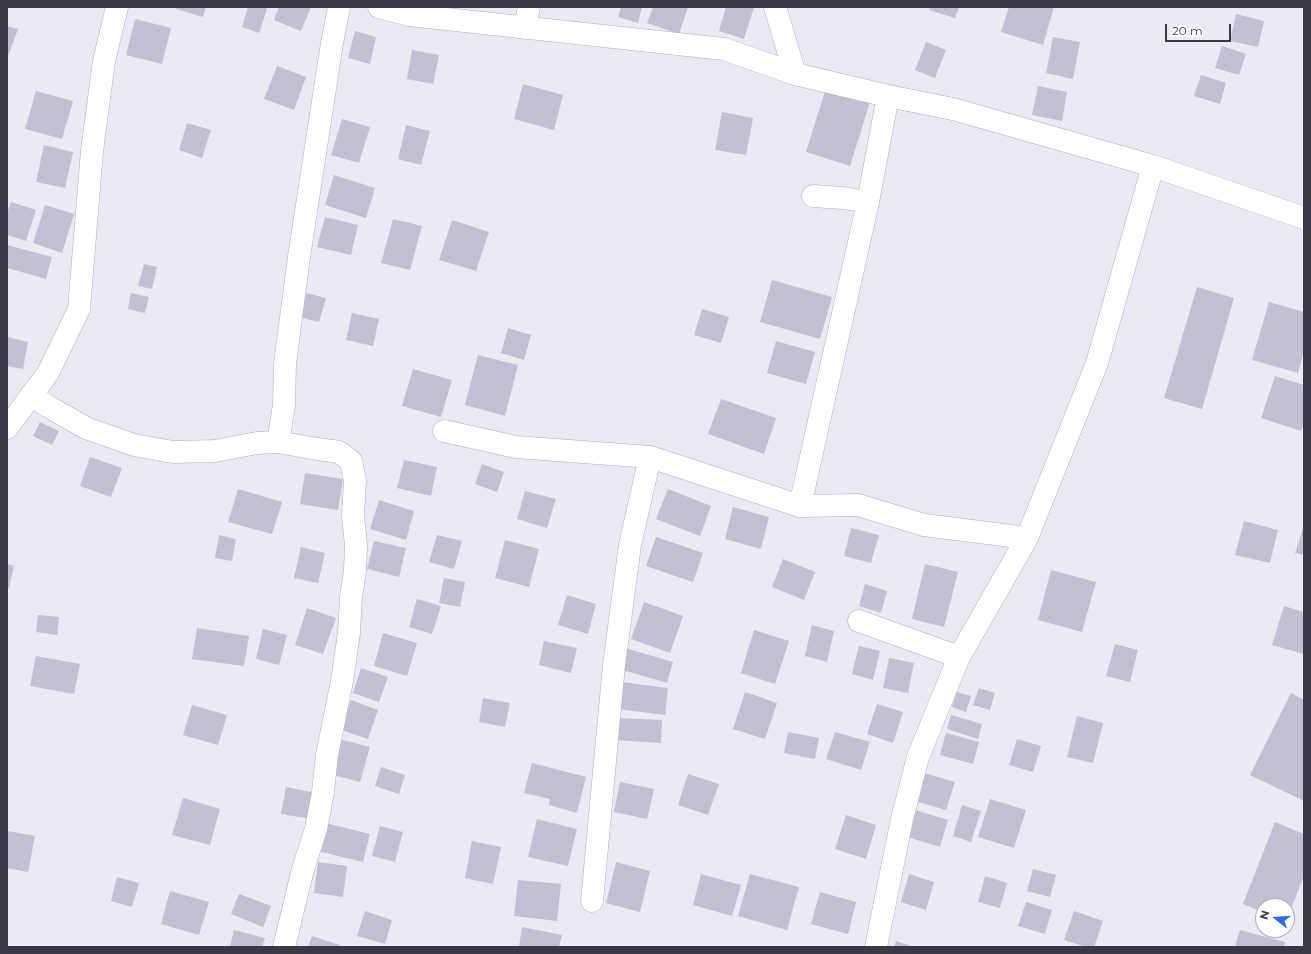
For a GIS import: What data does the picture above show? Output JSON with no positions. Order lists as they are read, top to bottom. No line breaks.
{"scale_bar":"20 m","north":"left"}
